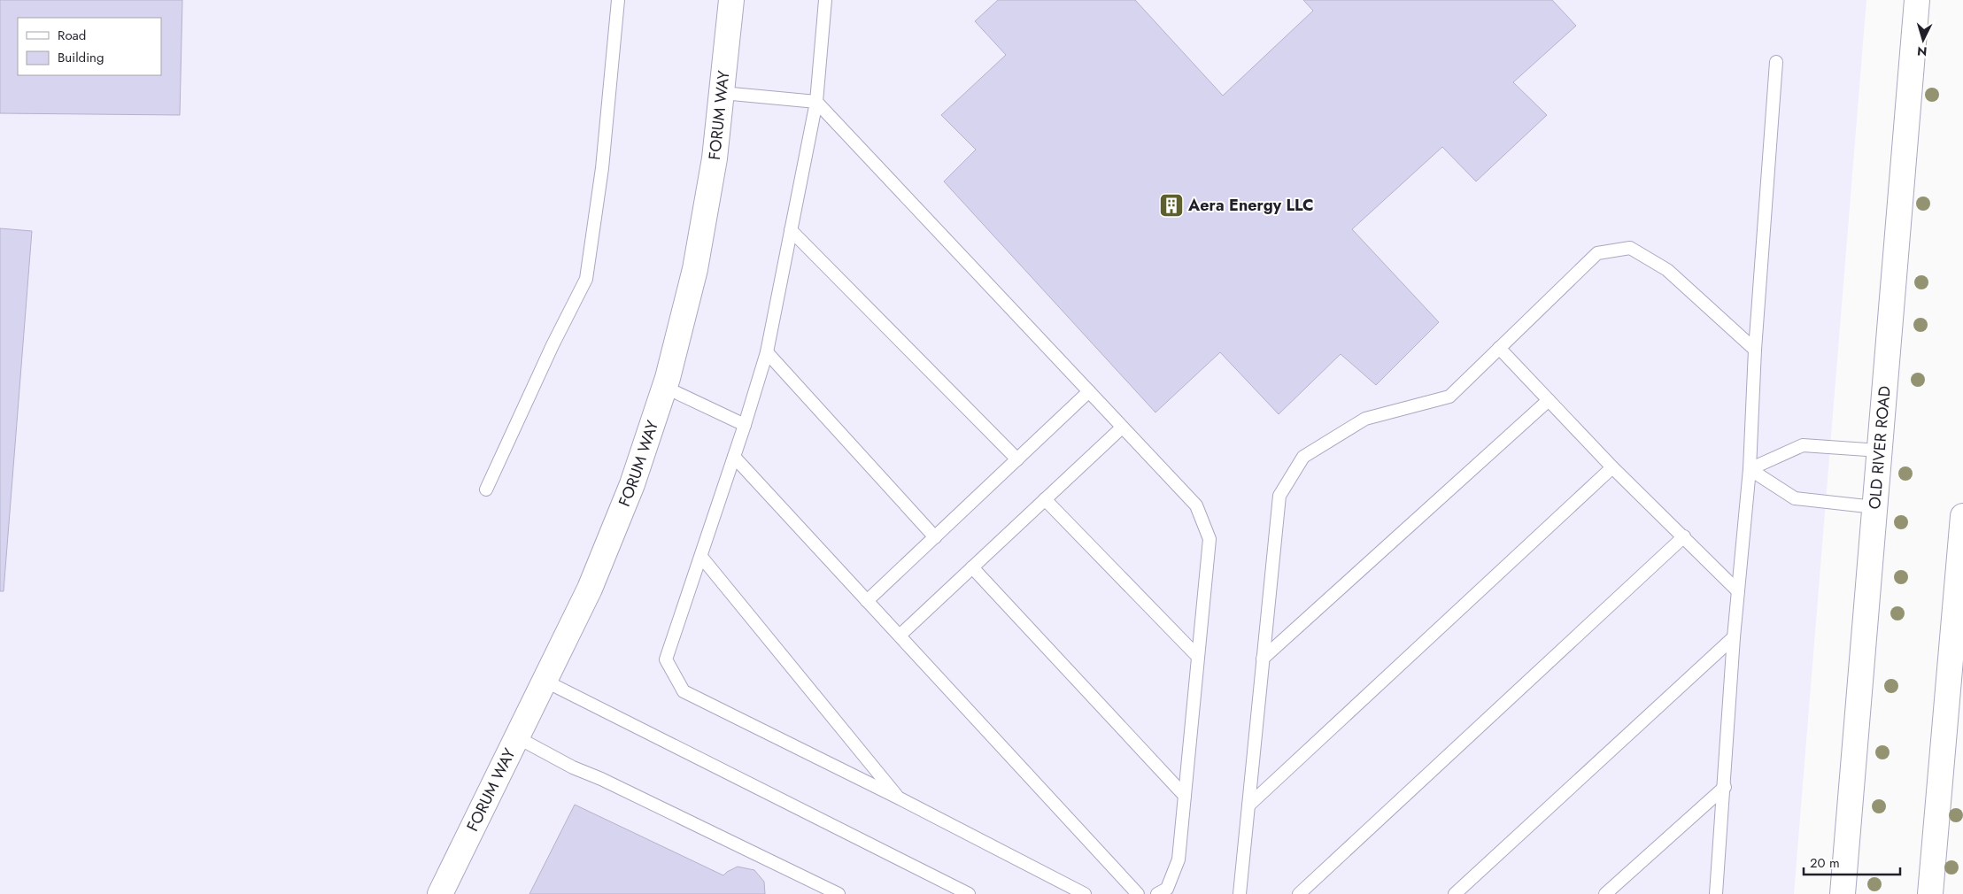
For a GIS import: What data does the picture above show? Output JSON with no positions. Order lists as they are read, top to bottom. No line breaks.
{"streets":{"main road":["FORUM WAY","OLD RIVER ROAD"]},"places":{"building":["Aera Energy LLC"]},"legend":["Road","Building"],"scale_bar":"20 m","north":"bottom"}
